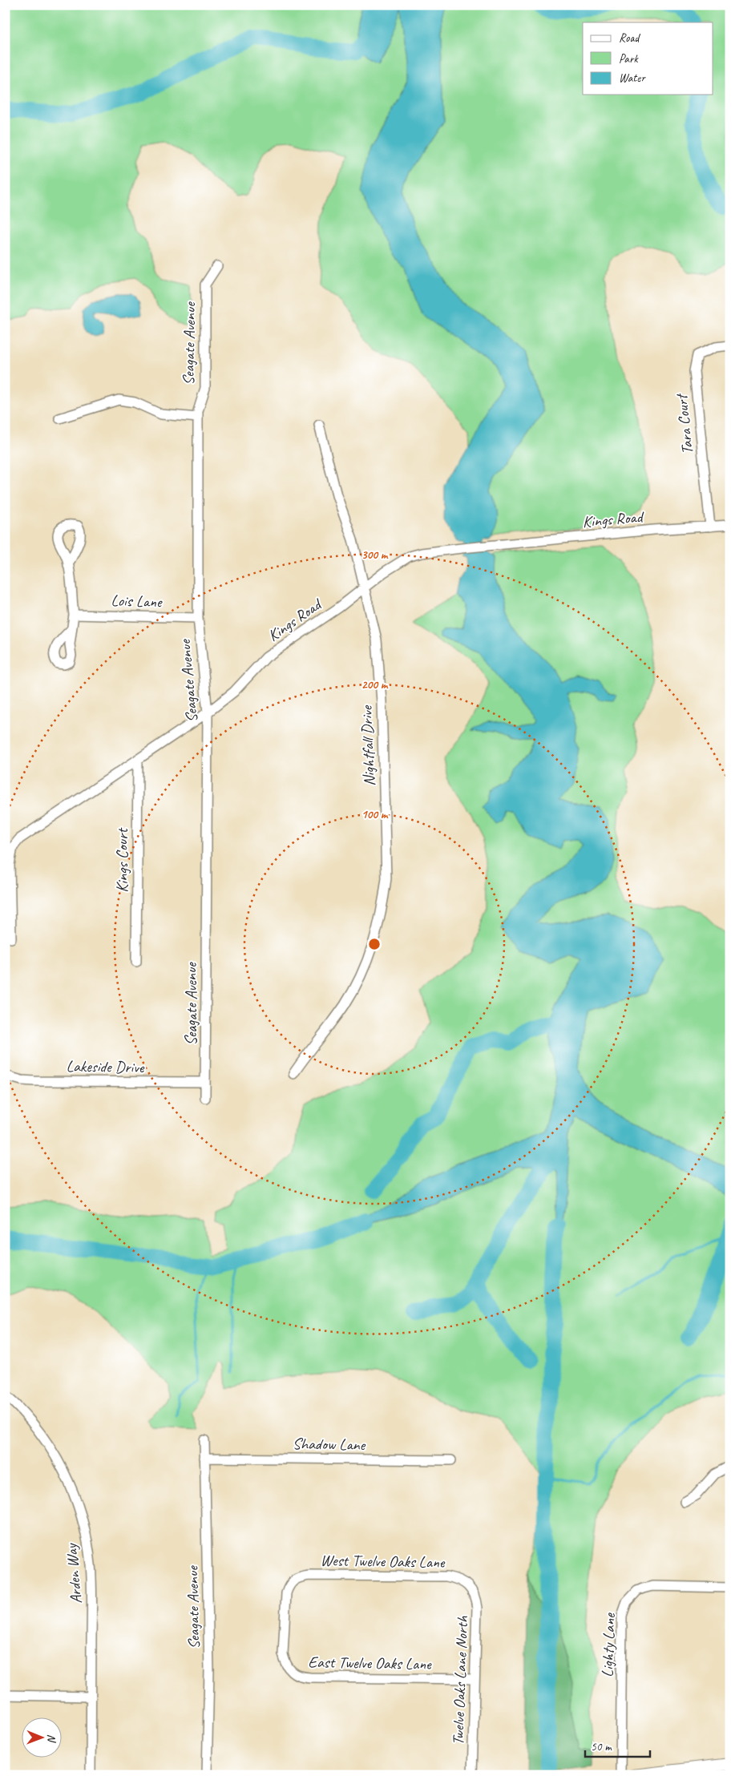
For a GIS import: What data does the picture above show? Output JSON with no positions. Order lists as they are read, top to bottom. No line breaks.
{"streets":{"street":["Seagate Avenue","Tara Court","Kings Road","Lois Lane","Nightfall Drive","Kings Court","Lakeside Drive","Shadow Lane","West Twelve Oaks Lane","Arden Way","Lighty Lane","East Twelve Oaks Lane","Twelve Oaks Lane North"]},"crossings":[["Seagate Avenue","Kings Road"],["Seagate Avenue","Lois Lane"],["Seagate Avenue","Lakeside Drive"],["Seagate Avenue","Shadow Lane"],["Tara Court","Kings Road"],["Kings Road","Nightfall Drive"],["Kings Road","Kings Court"],["West Twelve Oaks Lane","East Twelve Oaks Lane"],["West Twelve Oaks Lane","Twelve Oaks Lane North"],["East Twelve Oaks Lane","Twelve Oaks Lane North"]],"legend":["Road","Park","Water"],"scale_bar":"50 m","north":"right","rings":["300 m","200 m","100 m"]}
